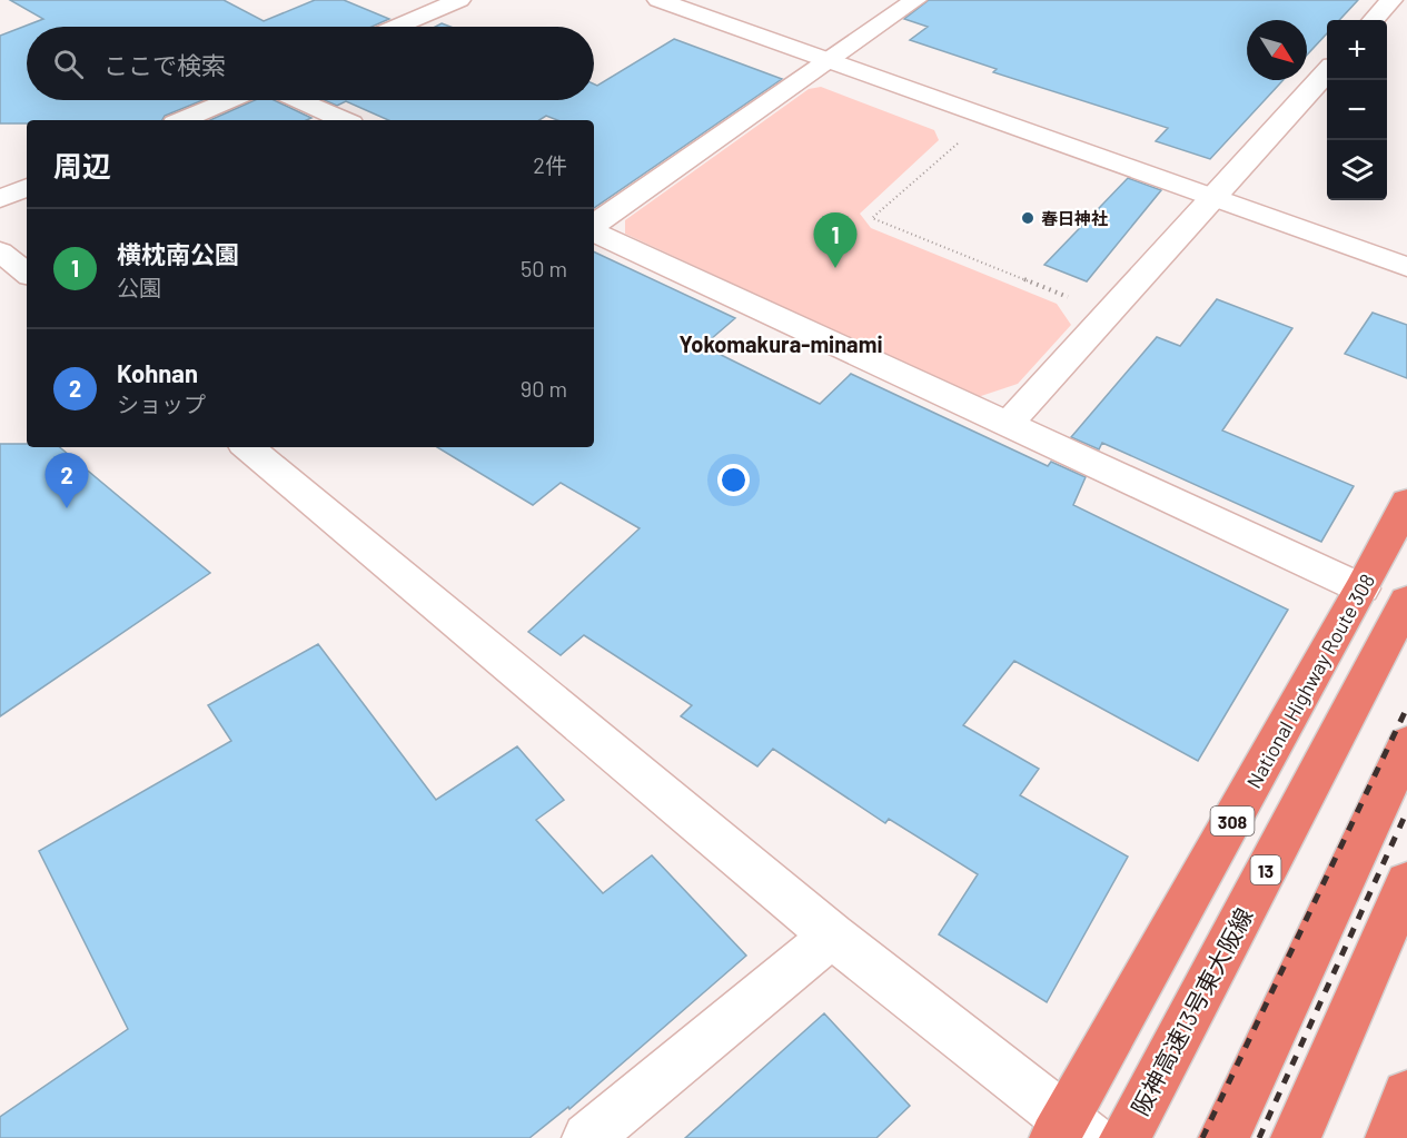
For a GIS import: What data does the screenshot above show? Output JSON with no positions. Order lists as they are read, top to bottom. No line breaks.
{"streets":{"highway":["National Highway Route 308","308","13","阪神高速13号東大阪線"]},"districts":["Yokomakura-minami"],"places":["春日神社"],"north":"bottom right","page":{"map_buttons":["+","−"],"search":"ここで検索","heading":["周辺","2件"],"list":[{"mark":"1","name":"横枕南公園","note":"公園","value":"50 m"},{"mark":"2","name":"Kohnan","note":"ショップ","value":"90 m"}],"pins":["1","2"]}}
